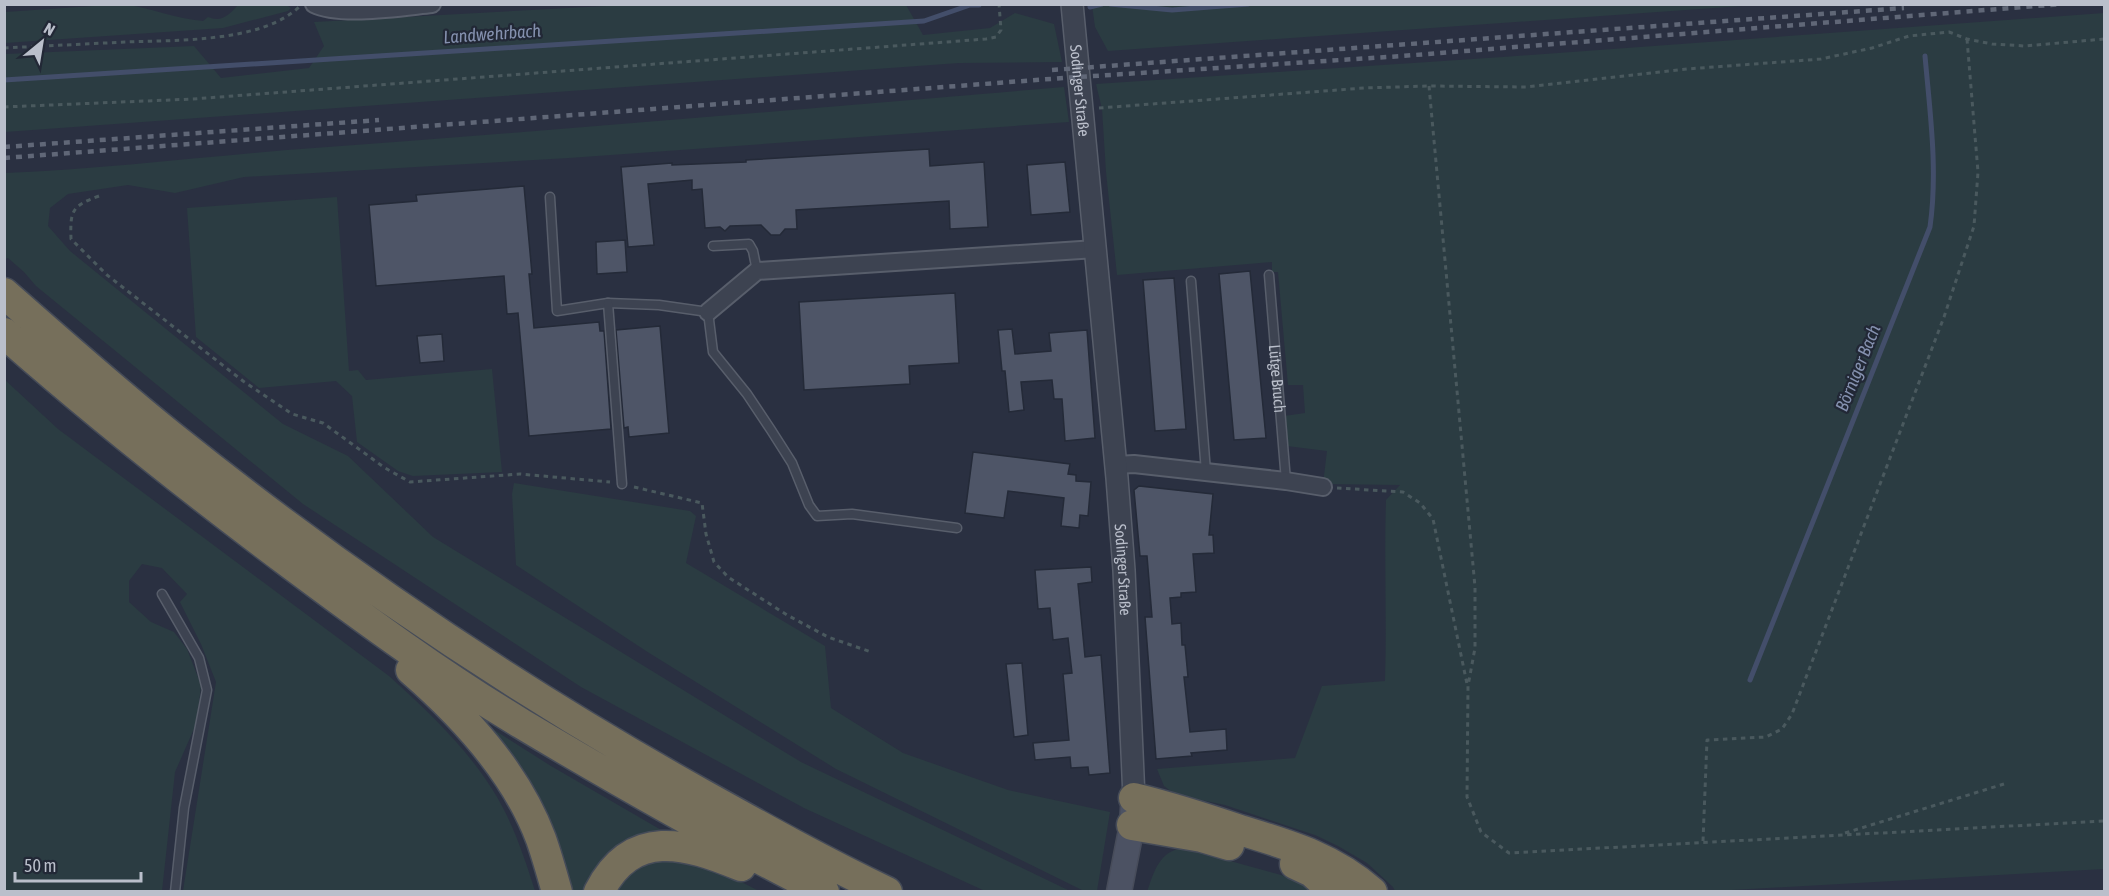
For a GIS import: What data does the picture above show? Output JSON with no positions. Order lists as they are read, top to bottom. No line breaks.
{"streets":{"main road":["Sodinger Straße"],"lane":["Lütge Bruch"]},"water":["Landwehrbach","Börniger Bach"],"scale_bar":"50 m","north":"top right"}
